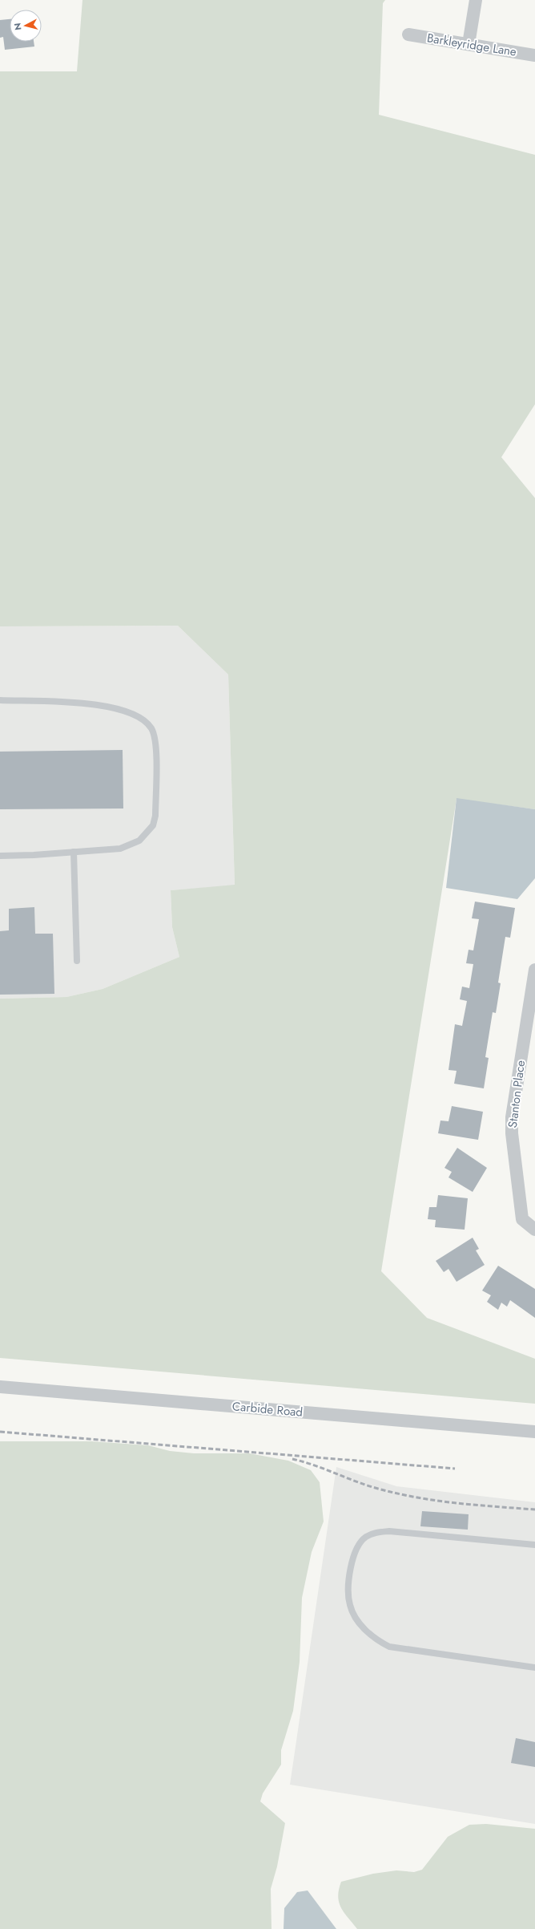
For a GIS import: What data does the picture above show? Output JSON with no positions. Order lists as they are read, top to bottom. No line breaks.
{"streets":{"street":["Barkleyridge Lane","Stanton Place","Carbide Road"]},"north":"left"}
